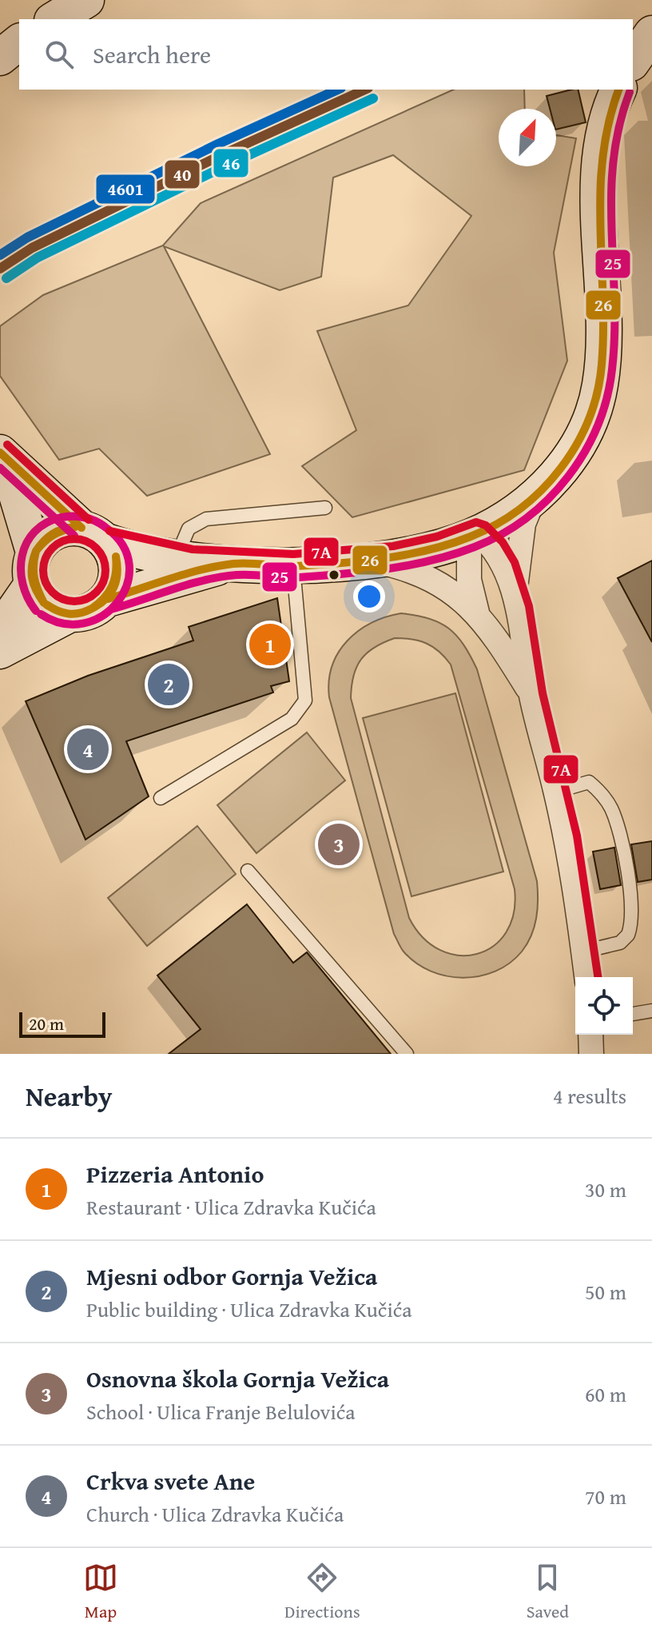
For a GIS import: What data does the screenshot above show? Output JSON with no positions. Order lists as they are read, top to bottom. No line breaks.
{"lines":["transit line 40","transit line 4601","transit line 26","transit line 25","transit line 46","transit line 7A"],"scale_bar":"20 m","north":"top right","page":{"search":"Search here","pins":["1","2","4","3"],"scale":"20 m","heading":["Nearby","4 results"],"list":[{"mark":"1","name":"Pizzeria Antonio","note":"Restaurant · Ulica Zdravka Kučića","value":"30 m"},{"mark":"2","name":"Mjesni odbor Gornja Vežica","note":"Public building · Ulica Zdravka Kučića","value":"50 m"},{"mark":"3","name":"Osnovna škola Gornja Vežica","note":"School · Ulica Franje Belulovića","value":"60 m"},{"mark":"4","name":"Crkva svete Ane","note":"Church · Ulica Zdravka Kučića","value":"70 m"}],"nav":["Map","Directions","Saved"]}}
